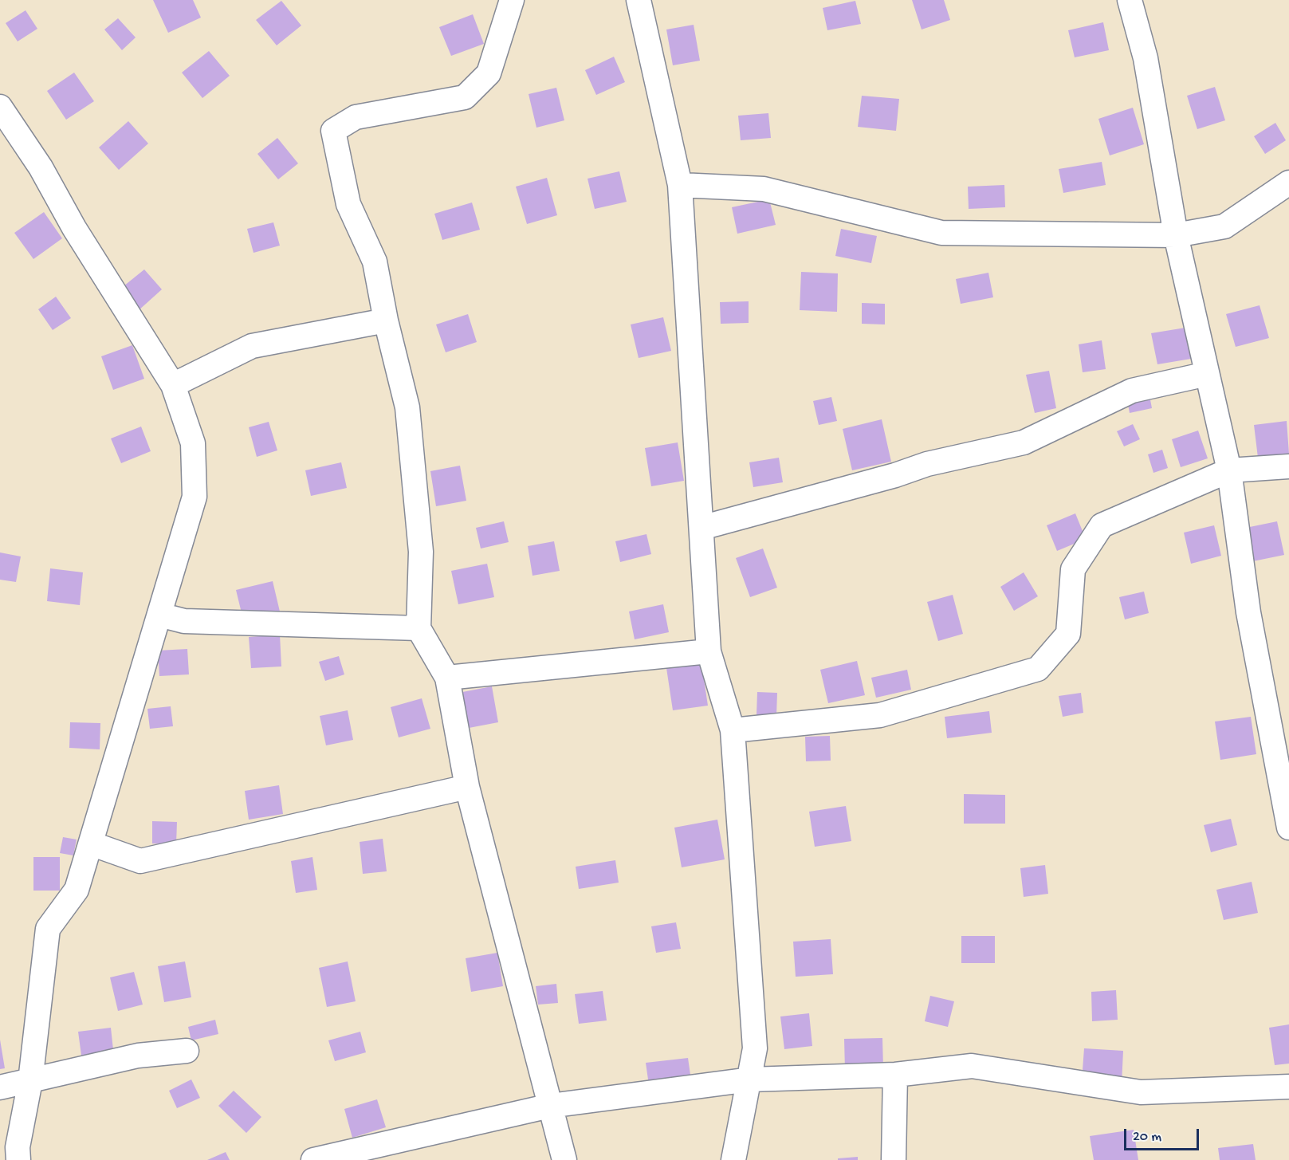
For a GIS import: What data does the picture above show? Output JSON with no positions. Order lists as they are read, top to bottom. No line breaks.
{"scale_bar":"20 m"}
